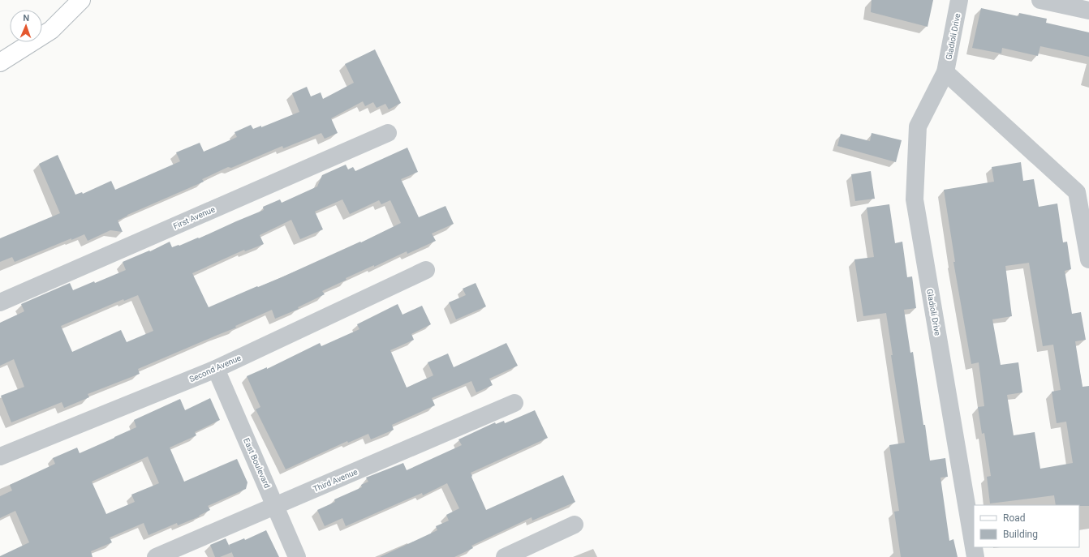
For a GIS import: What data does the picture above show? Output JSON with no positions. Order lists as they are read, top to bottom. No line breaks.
{"streets":{"street":["Gladioli Drive","First Avenue","Second Avenue","East Boulevard","Third Avenue"]},"crossings":[["Second Avenue","East Boulevard"],["East Boulevard","Third Avenue"]],"legend":["Road","Building"],"north":"top"}
